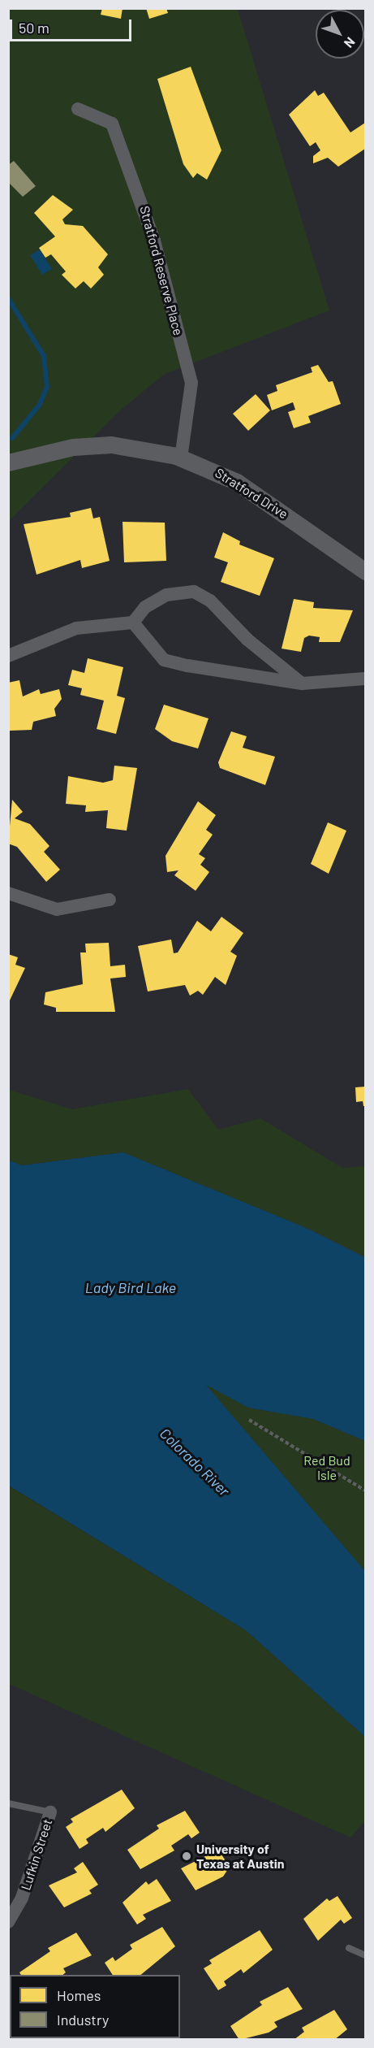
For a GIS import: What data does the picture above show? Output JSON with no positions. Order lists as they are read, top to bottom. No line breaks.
{"streets":{"street":["Stratford Reserve Place","Stratford Drive","Lufkin Street"]},"crossings":[["Stratford Reserve Place","Stratford Drive"]],"water":["Lady Bird Lake","Colorado River"],"parks":["Red Bud Isle"],"places":["University of Texas at Austin"],"legend":["Homes","Industry"],"scale_bar":"50 m","north":"bottom right"}
